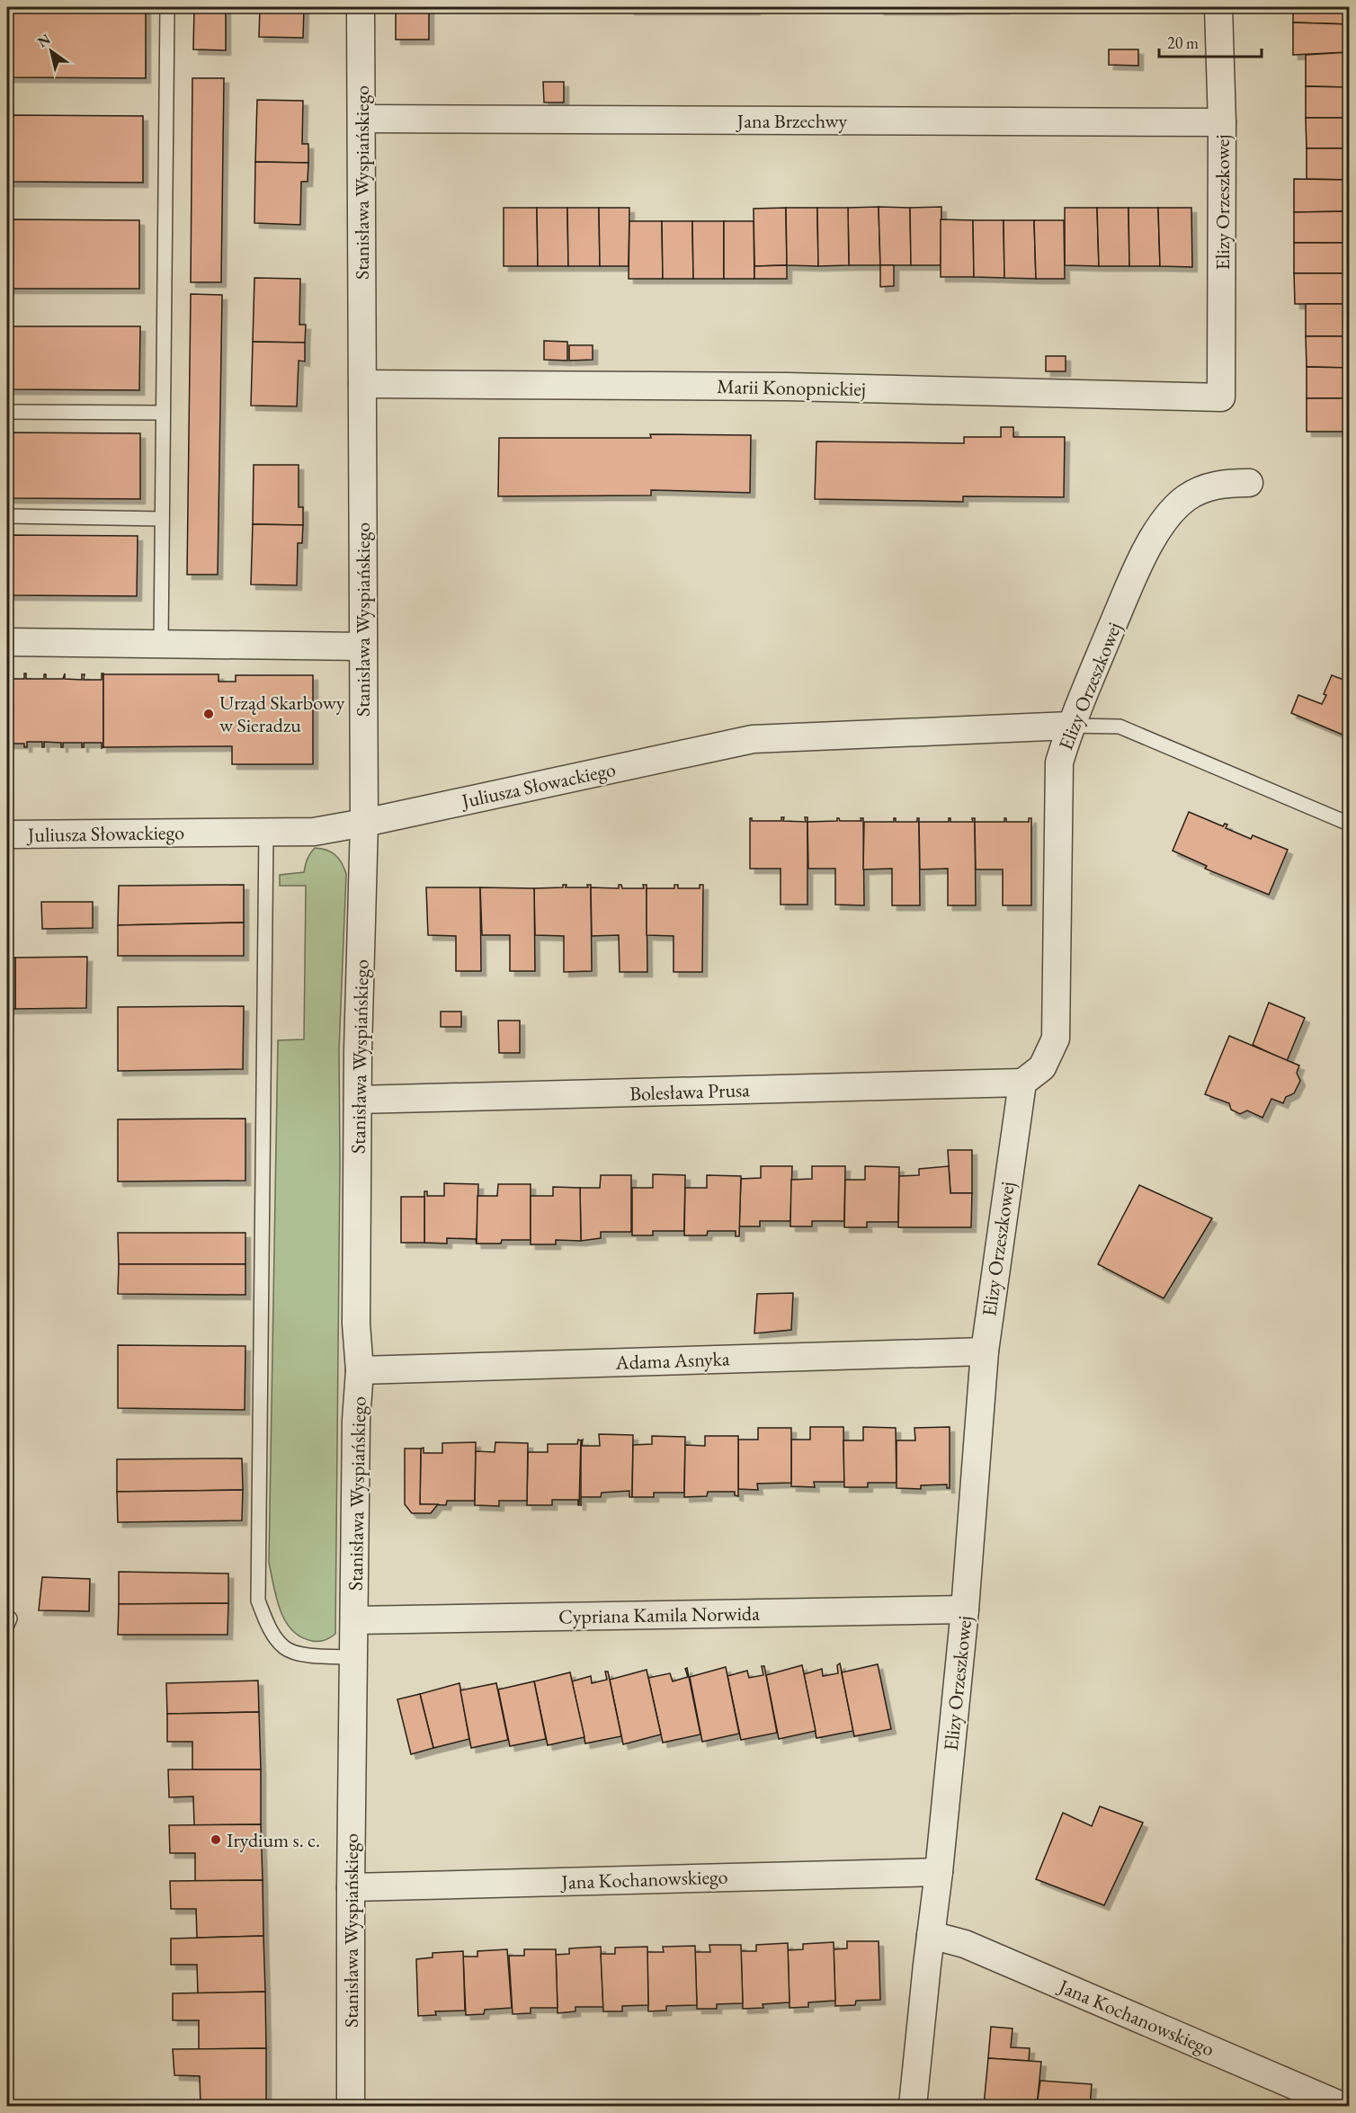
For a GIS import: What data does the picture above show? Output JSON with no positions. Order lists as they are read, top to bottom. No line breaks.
{"streets":{"street":["Jana Brzechwy","Stanisława Wyspiańskiego","Elizy Orzeszkowej","Marii Konopnickiej","Juliusza Słowackiego","Bolesława Prusa","Adama Asnyka","Cypriana Kamila Norwida","Jana Kochanowskiego"]},"crossings":[["Jana Brzechwy","Stanisława Wyspiańskiego"],["Jana Brzechwy","Elizy Orzeszkowej"],["Stanisława Wyspiańskiego","Marii Konopnickiej"],["Stanisława Wyspiańskiego","Juliusza Słowackiego"],["Stanisława Wyspiańskiego","Bolesława Prusa"],["Stanisława Wyspiańskiego","Adama Asnyka"],["Stanisława Wyspiańskiego","Cypriana Kamila Norwida"],["Stanisława Wyspiańskiego","Jana Kochanowskiego"],["Elizy Orzeszkowej","Marii Konopnickiej"],["Elizy Orzeszkowej","Juliusza Słowackiego"],["Elizy Orzeszkowej","Bolesława Prusa"],["Elizy Orzeszkowej","Adama Asnyka"],["Elizy Orzeszkowej","Cypriana Kamila Norwida"],["Elizy Orzeszkowej","Jana Kochanowskiego"]],"places":["Urząd Skarbowy w Sieradzu","Irydium s. c."],"scale_bar":"20 m","north":"top left"}
